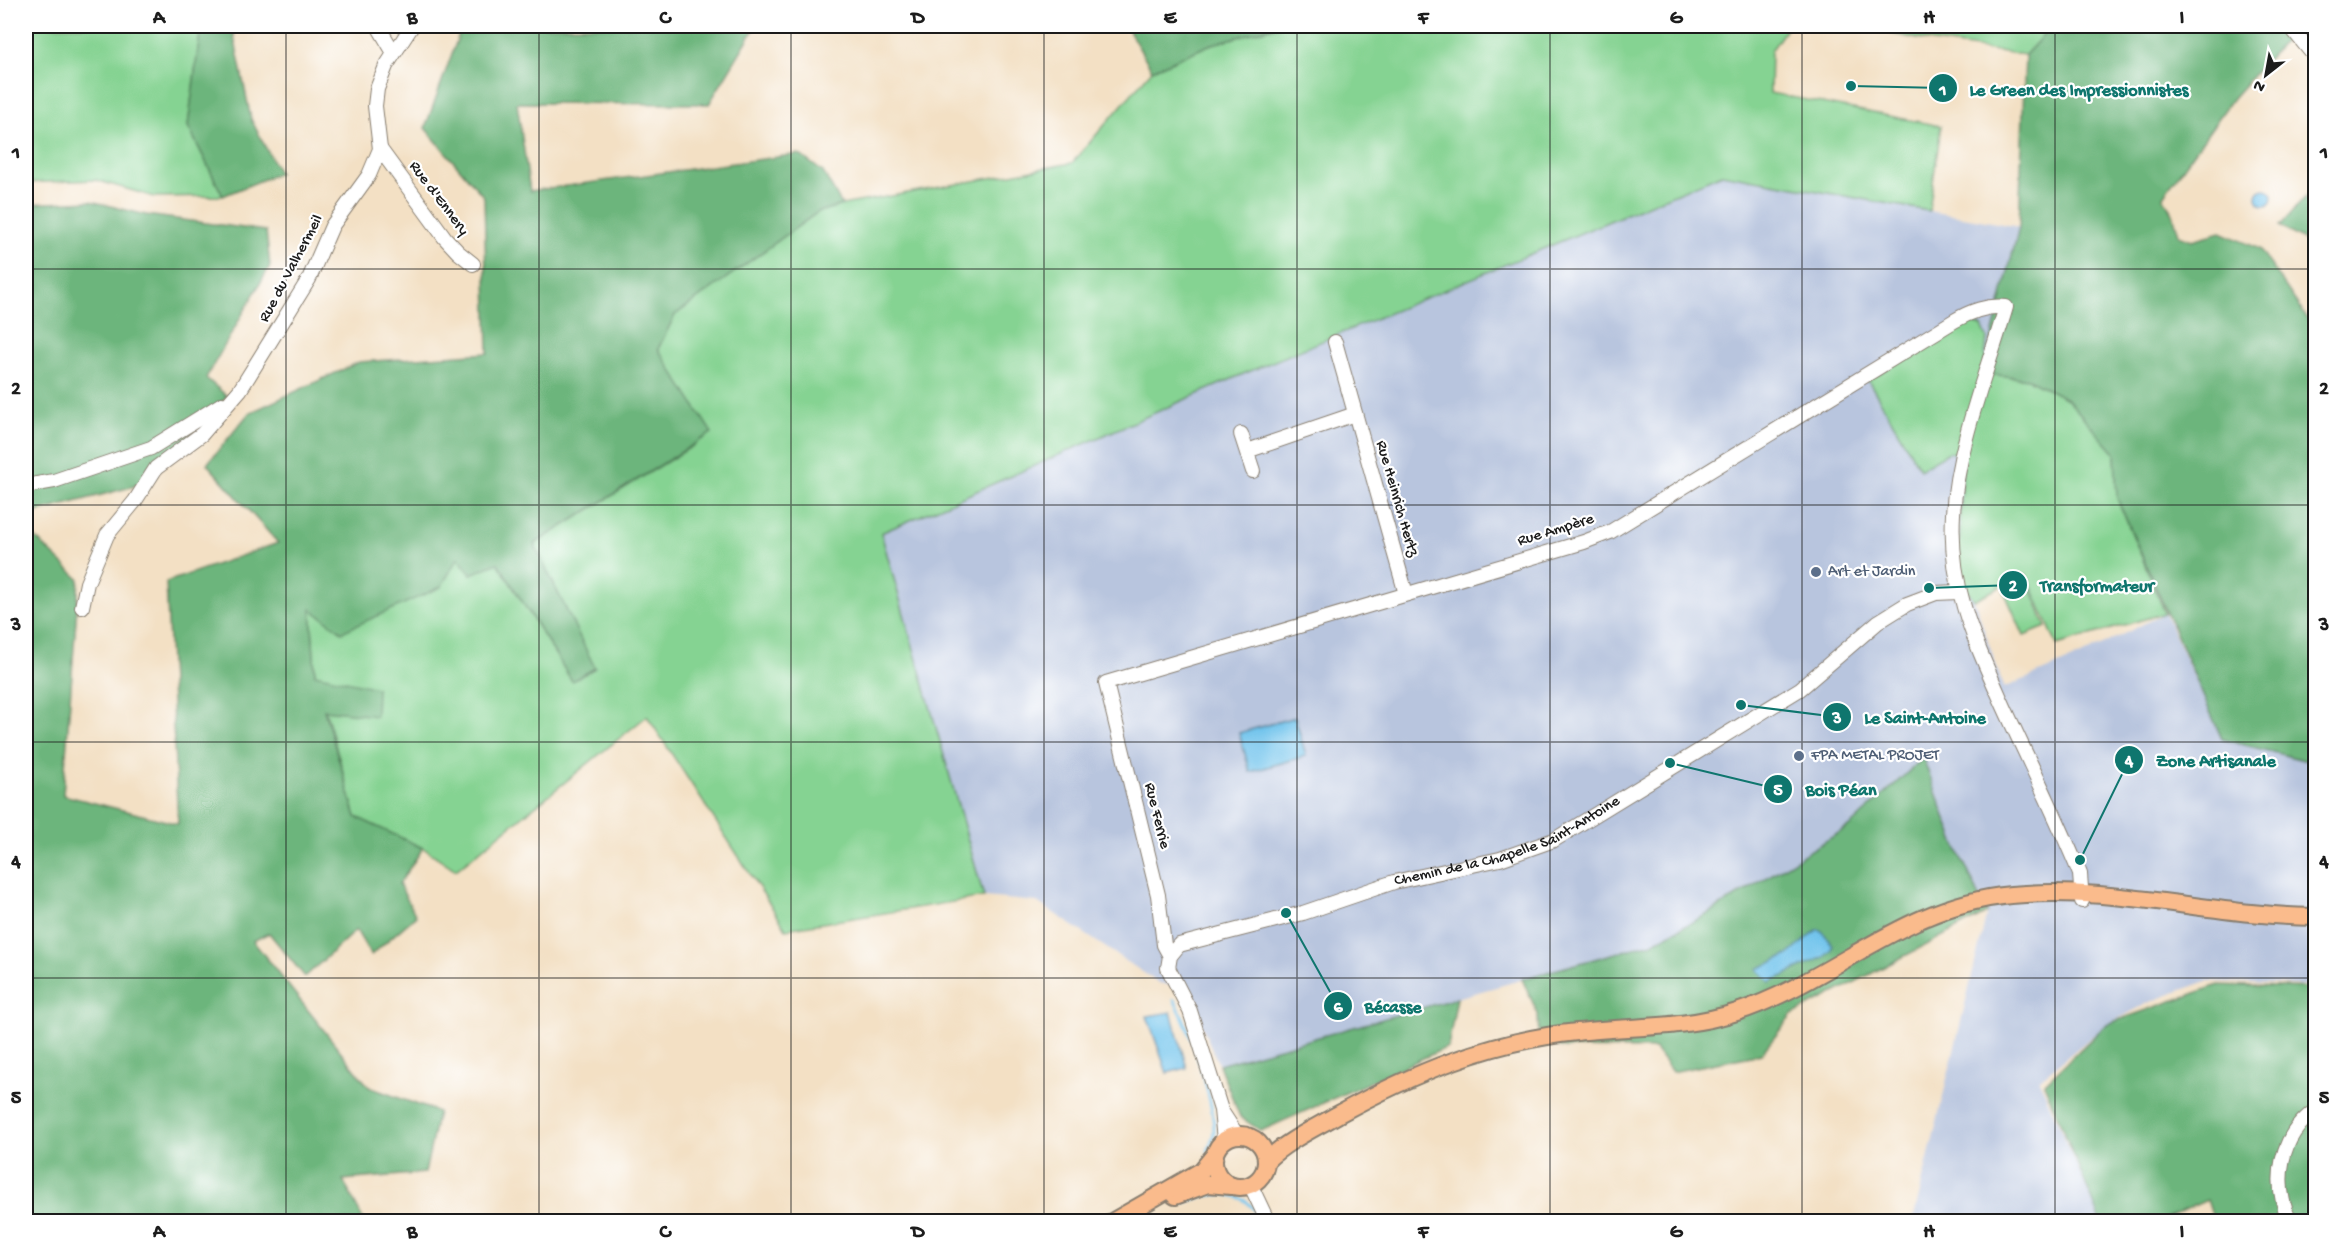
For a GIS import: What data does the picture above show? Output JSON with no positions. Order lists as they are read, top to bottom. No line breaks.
{"streets":{"street":["Rue d'Ennery","Rue du Valhermeil","Rue Heinrich Hertz","Rue Ampère","Rue Ferrie","Chemin de la Chapelle Saint-Antoine"]},"crossings":[["Rue d'Ennery","Rue du Valhermeil"],["Rue Heinrich Hertz","Rue Ampère"],["Rue Ampère","Rue Ferrie"],["Rue Ampère","Chemin de la Chapelle Saint-Antoine"],["Rue Ferrie","Chemin de la Chapelle Saint-Antoine"]],"places":["Le Green des Impressionnistes","Art et Jardin","Transformateur","Le Saint-Antoine","FPA METAL PROJET","Bois Péan","Zone Artisanale","Bécasse"],"north":"bottom left","grid":{"columns":["A","B","C","D","E","F","G","H","I"],"rows":["1","2","3","4","5"]}}
